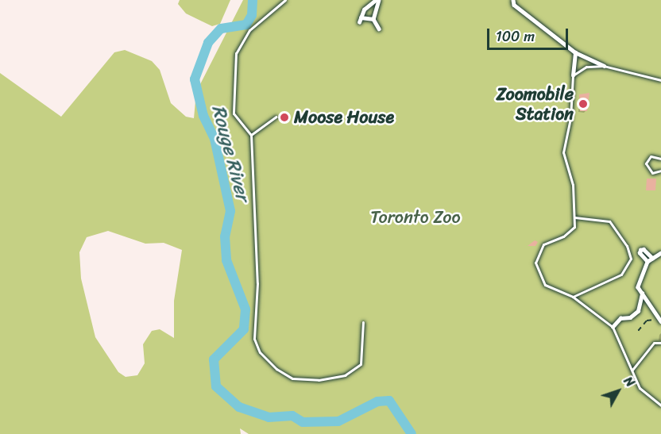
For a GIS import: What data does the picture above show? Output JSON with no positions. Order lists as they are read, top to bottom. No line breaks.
{"water":["Rouge River"],"parks":["Toronto Zoo"],"places":["Zoomobile Station","Moose House"],"scale_bar":"100 m","north":"top right"}
